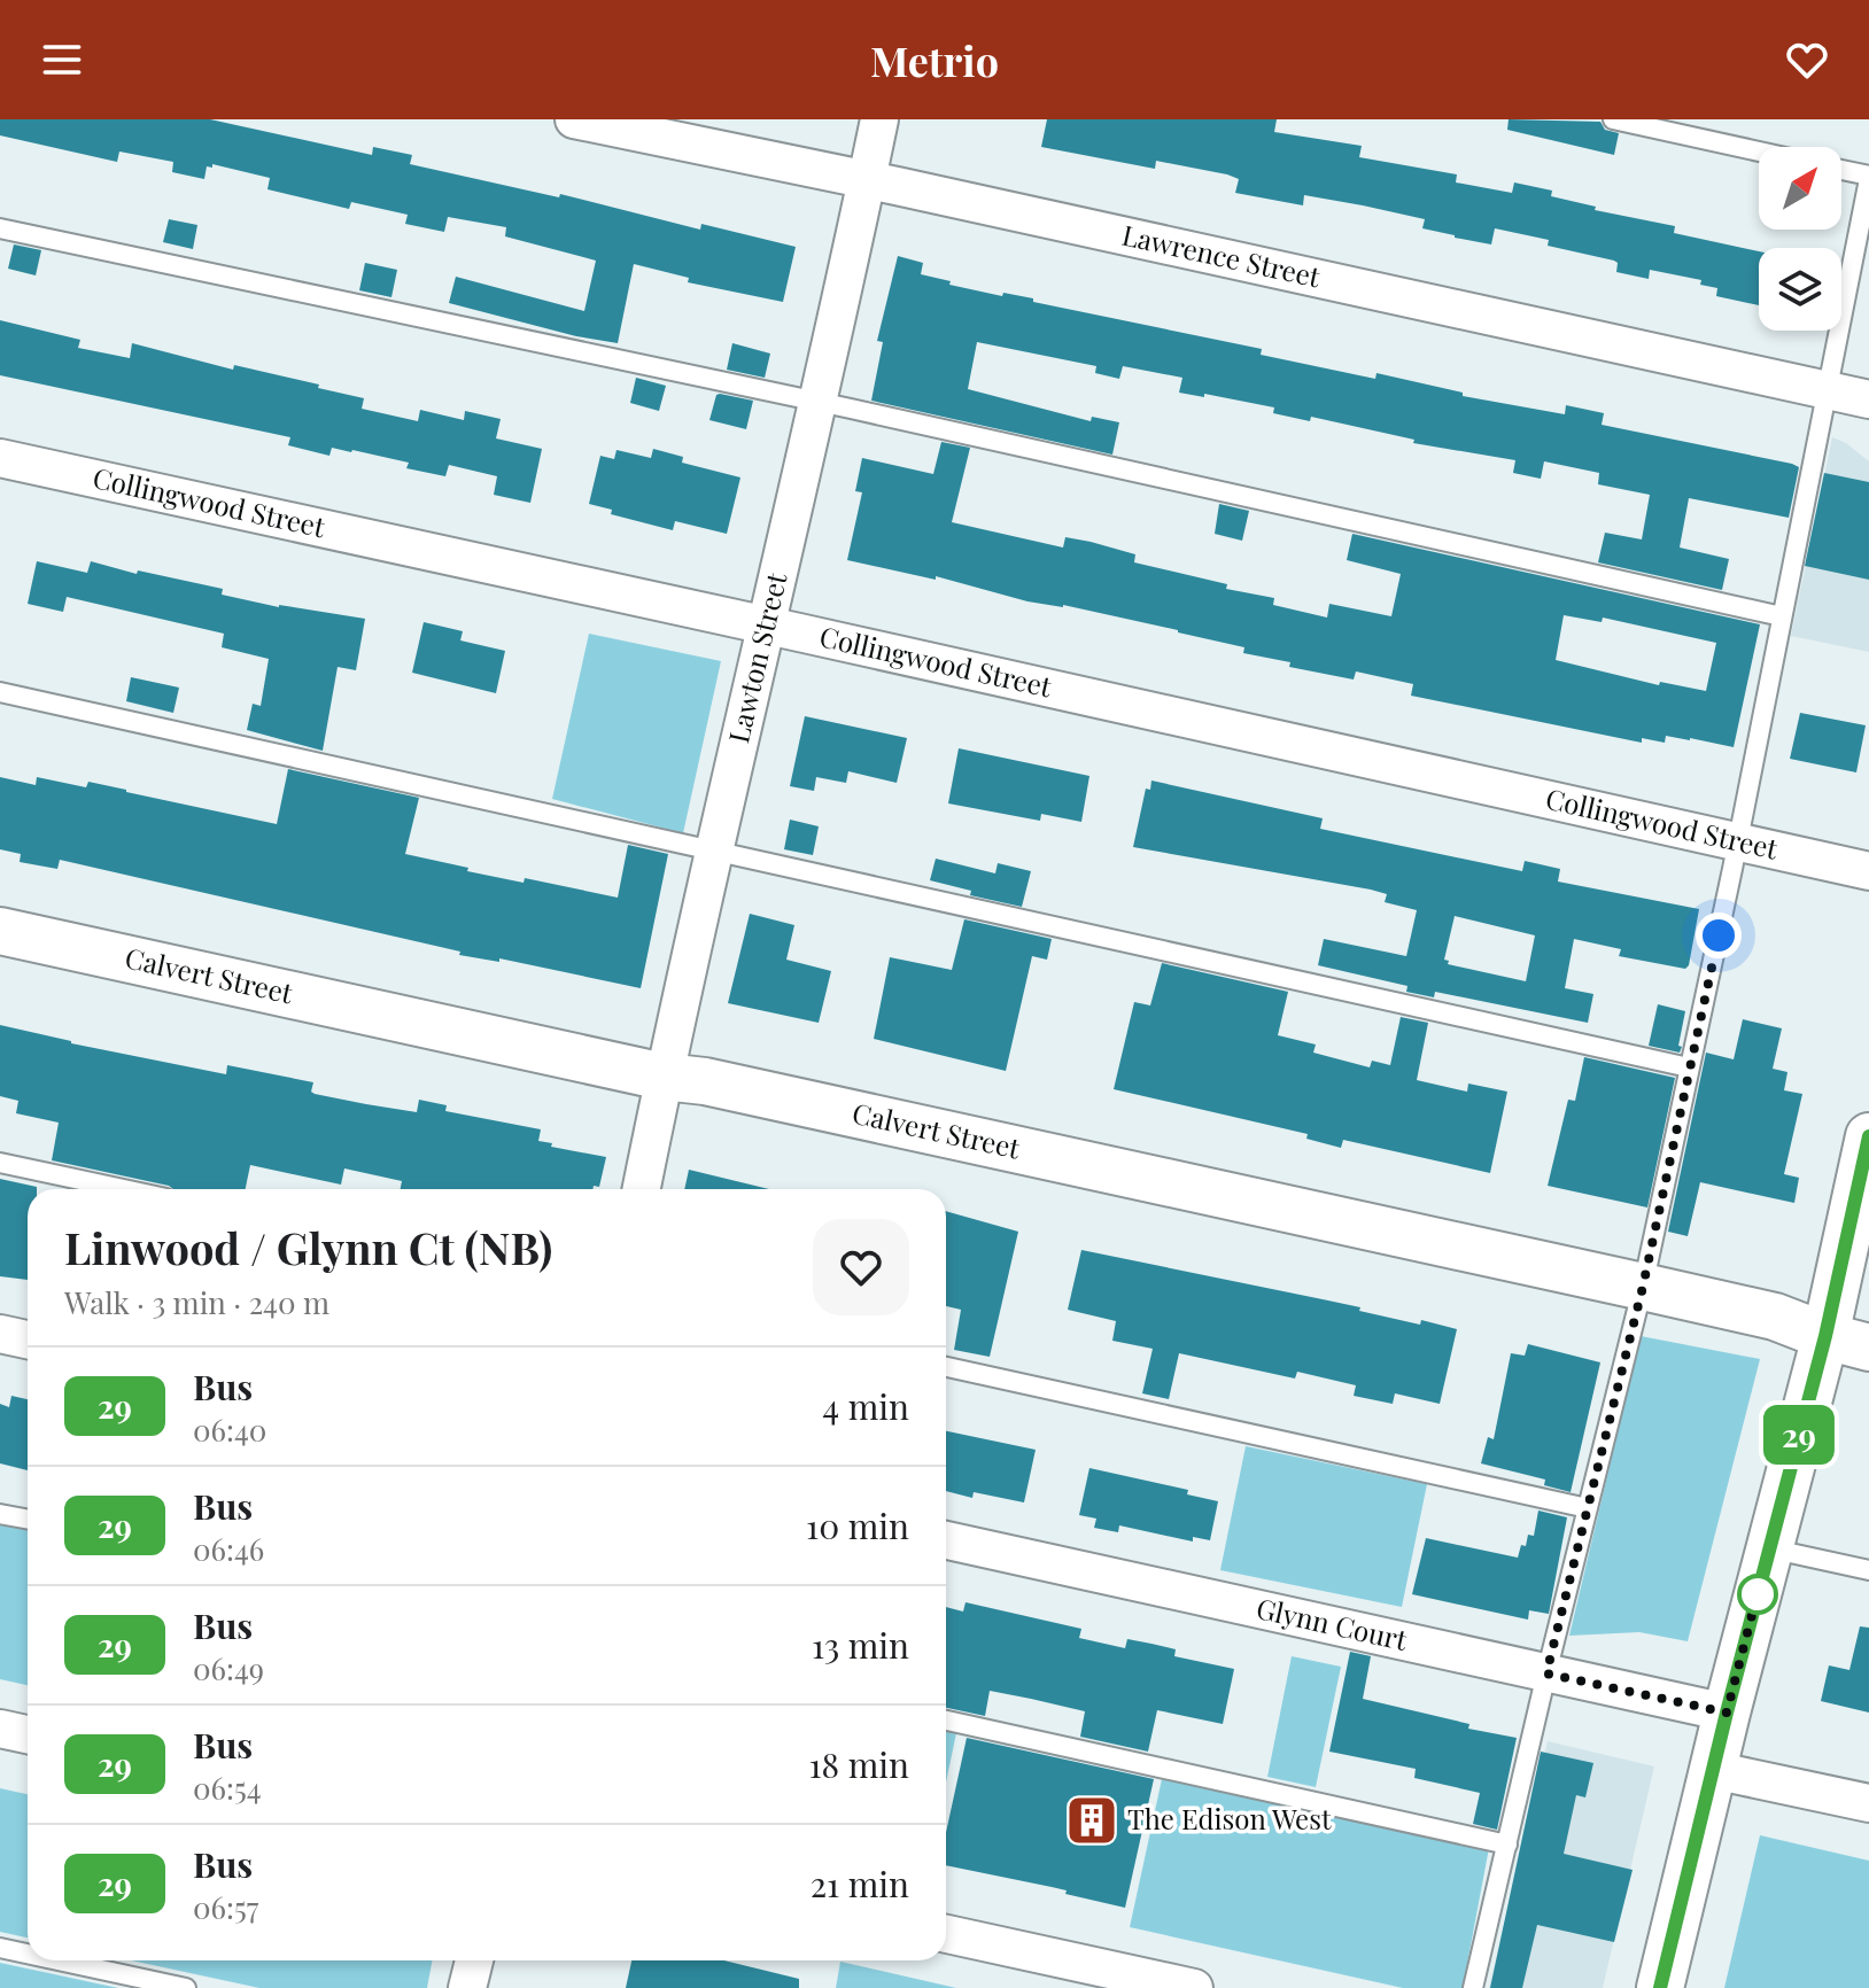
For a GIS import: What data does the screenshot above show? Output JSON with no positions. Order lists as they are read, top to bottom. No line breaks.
{"streets":{"street":["Lawrence Street","Collingwood Street","Lawton Street","Calvert Street","Glynn Court"]},"crossings":[["Lawrence Street","Lawton Street"],["Collingwood Street","Lawton Street"],["Lawton Street","Calvert Street"]],"places":{"building":["The Edison West"]},"lines":["bus line 29"],"north":"top right","page":{"header":"Metrio","on_map":"29","heading":["Linwood / Glynn Ct (NB)","Walk · 3 min · 240 m"],"list":[{"mark":"29","name":"Bus","note":"06:40","value":"4 min"},{"mark":"29","name":"Bus","note":"06:46","value":"10 min"},{"mark":"29","name":"Bus","note":"06:49","value":"13 min"},{"mark":"29","name":"Bus","note":"06:54","value":"18 min"},{"mark":"29","name":"Bus","note":"06:57","value":"21 min"}]}}
